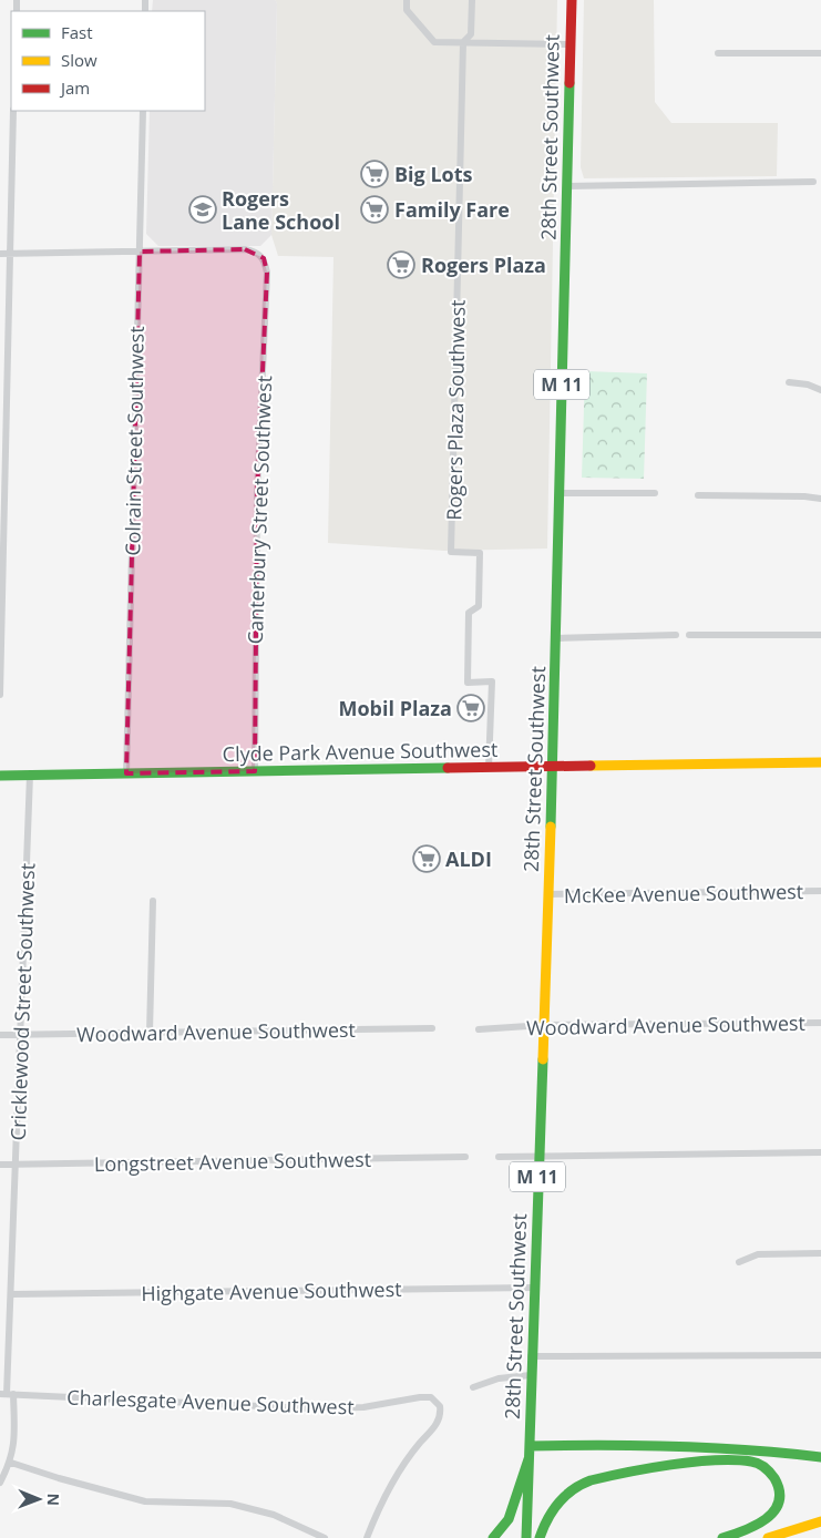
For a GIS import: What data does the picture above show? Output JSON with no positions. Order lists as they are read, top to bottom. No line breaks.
{"streets":{"main road":["28th Street Southwest","M 11","Clyde Park Avenue Southwest"],"street":["Rogers Plaza Southwest","Colrain Street Southwest","Canterbury Street Southwest","McKee Avenue Southwest","Cricklewood Street Southwest","Woodward Avenue Southwest","Longstreet Avenue Southwest","Highgate Avenue Southwest","Charlesgate Avenue Southwest"]},"crossings":[["28th Street Southwest","Clyde Park Avenue Southwest"],["28th Street Southwest","McKee Avenue Southwest"],["28th Street Southwest","Woodward Avenue Southwest"],["28th Street Southwest","Highgate Avenue Southwest"],["Rogers Plaza Southwest","Clyde Park Avenue Southwest"],["Colrain Street Southwest","Canterbury Street Southwest"],["Colrain Street Southwest","Clyde Park Avenue Southwest"],["Canterbury Street Southwest","Clyde Park Avenue Southwest"],["Clyde Park Avenue Southwest","Cricklewood Street Southwest"],["Cricklewood Street Southwest","Woodward Avenue Southwest"],["Cricklewood Street Southwest","Longstreet Avenue Southwest"],["Cricklewood Street Southwest","Highgate Avenue Southwest"],["Cricklewood Street Southwest","Charlesgate Avenue Southwest"]],"places":{"supermarket":["Big Lots","Family Fare","Rogers Plaza","Mobil Plaza","ALDI"],"school or university":["Rogers Lane School"]},"legend":["Fast","Slow","Jam"],"north":"right"}
